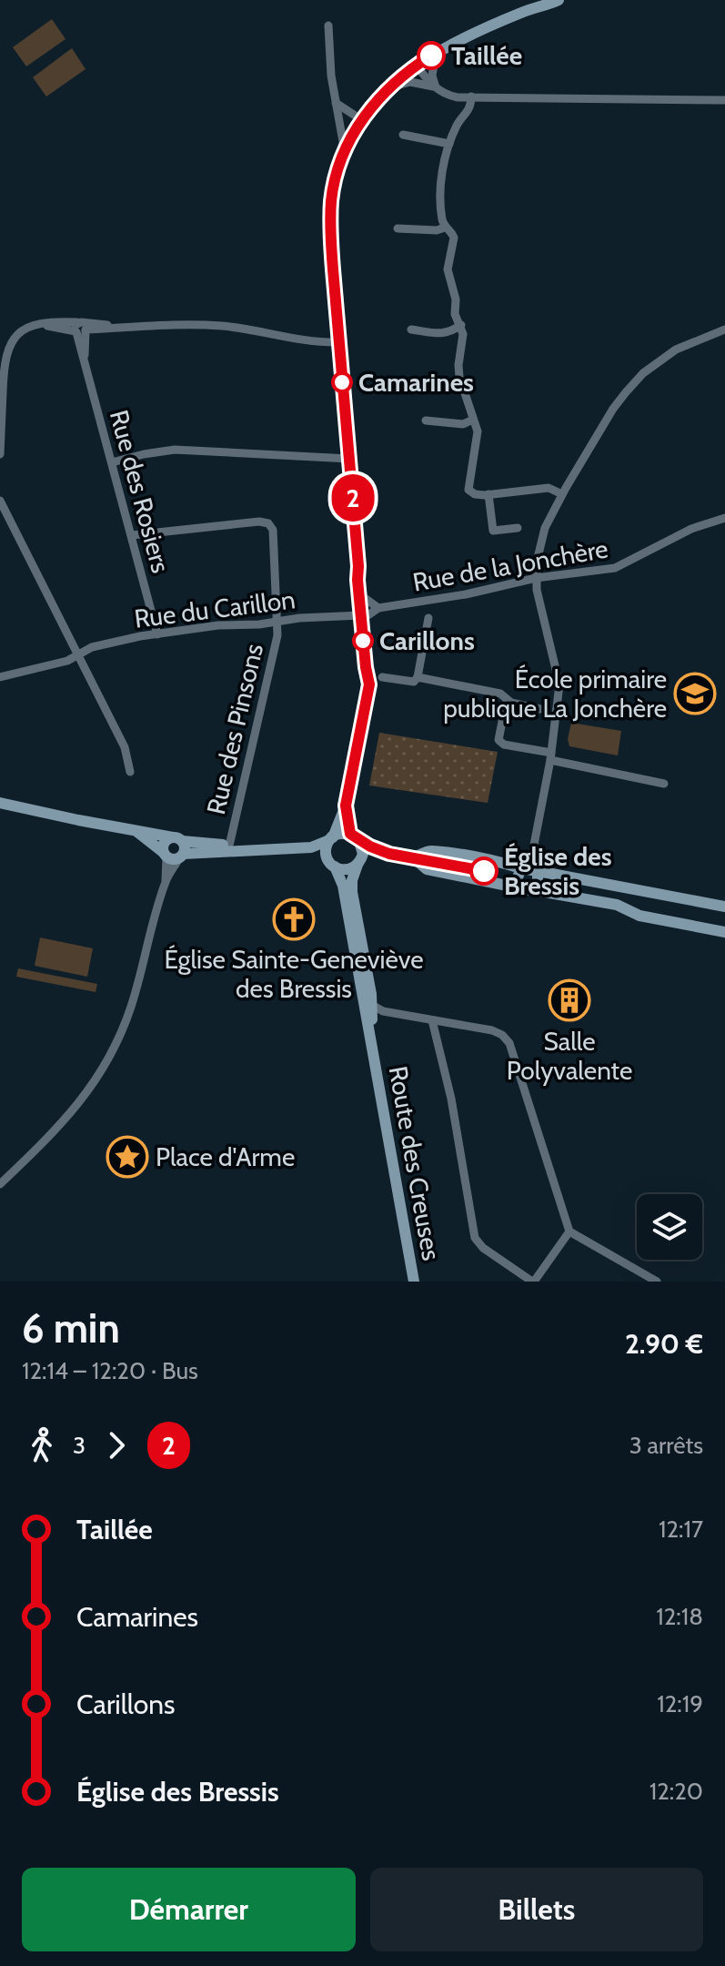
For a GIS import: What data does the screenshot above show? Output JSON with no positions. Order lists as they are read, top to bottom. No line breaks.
{"streets":{"main road":["Route des Creuses"],"street":["Rue des Rosiers","Rue de la Jonchère","Rue du Carillon","Rue des Pinsons"]},"crossings":[["Rue des Rosiers","Rue du Carillon"],["Rue des Rosiers","Rue des Pinsons"],["Rue de la Jonchère","Rue du Carillon"],["Rue du Carillon","Rue des Pinsons"]],"places":{"other":["Taillée","Camarines","Carillons","Église des Bressis"],"school or university":["École primaire publique La Jonchère"],"church":["Église Sainte-Geneviève des Bressis"],"building":["Salle Polyvalente"],"place":["Place d'Arme"]},"lines":["bus line 2"],"page":{"on_map":"2","heading":["6 min","12:14 – 12:20 · Bus","2.90 €"],"legs":["3","2","3 arrêts"],"list":[{"name":"Taillée","value":"12:17"},{"name":"Camarines","value":"12:18"},{"name":"Carillons","value":"12:19"},{"name":"Église des Bressis","value":"12:20"}],"buttons":["Démarrer","Billets"]}}
